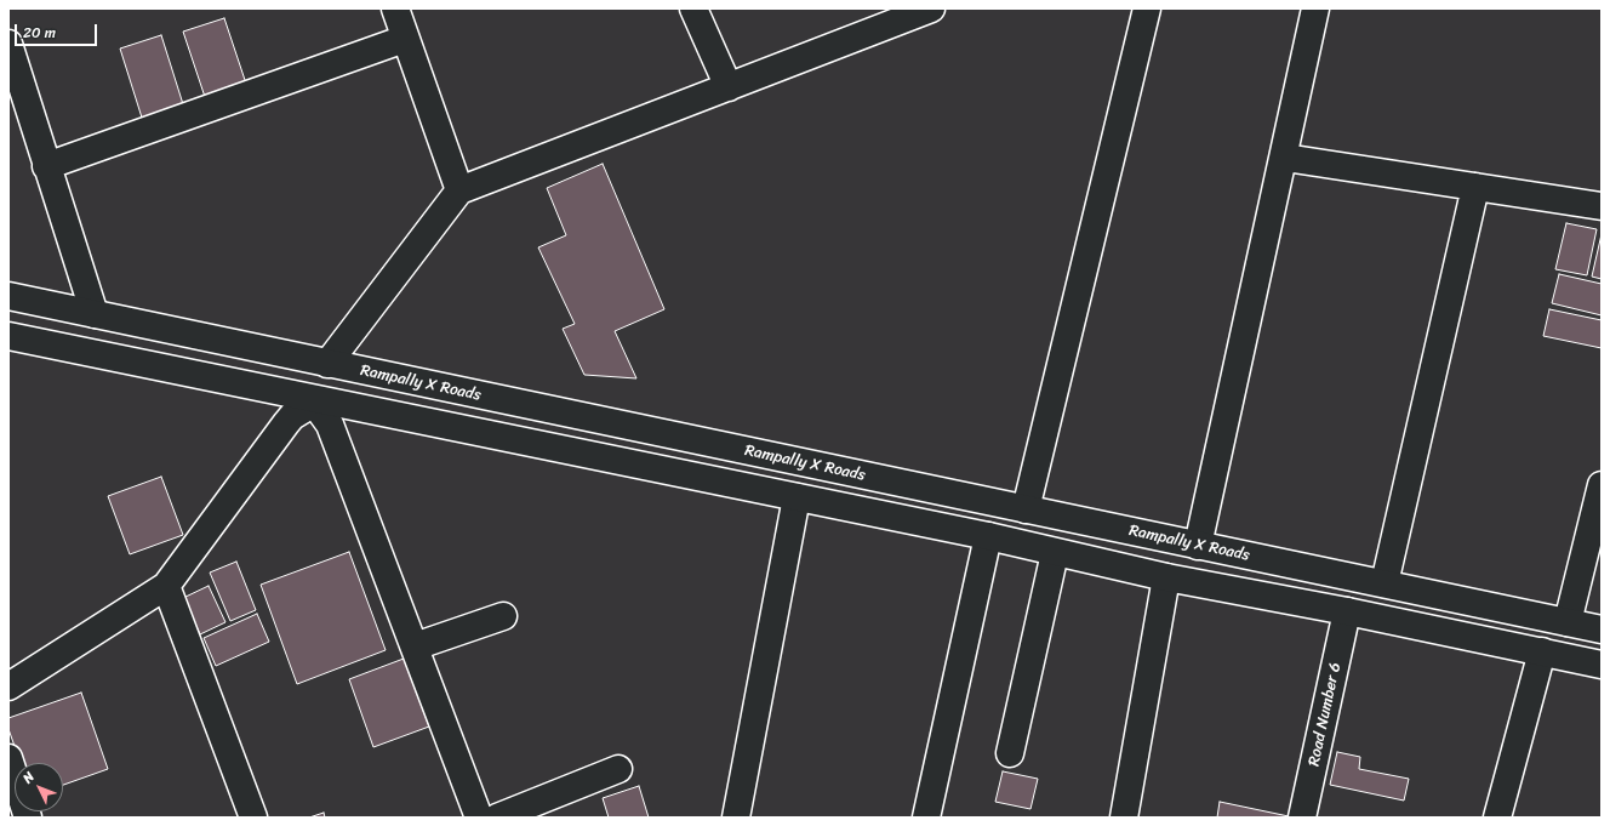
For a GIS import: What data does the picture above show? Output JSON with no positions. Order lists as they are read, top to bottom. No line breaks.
{"streets":{"street":["Rampally X Roads","Road Number 6"]},"scale_bar":"20 m","north":"top left"}
